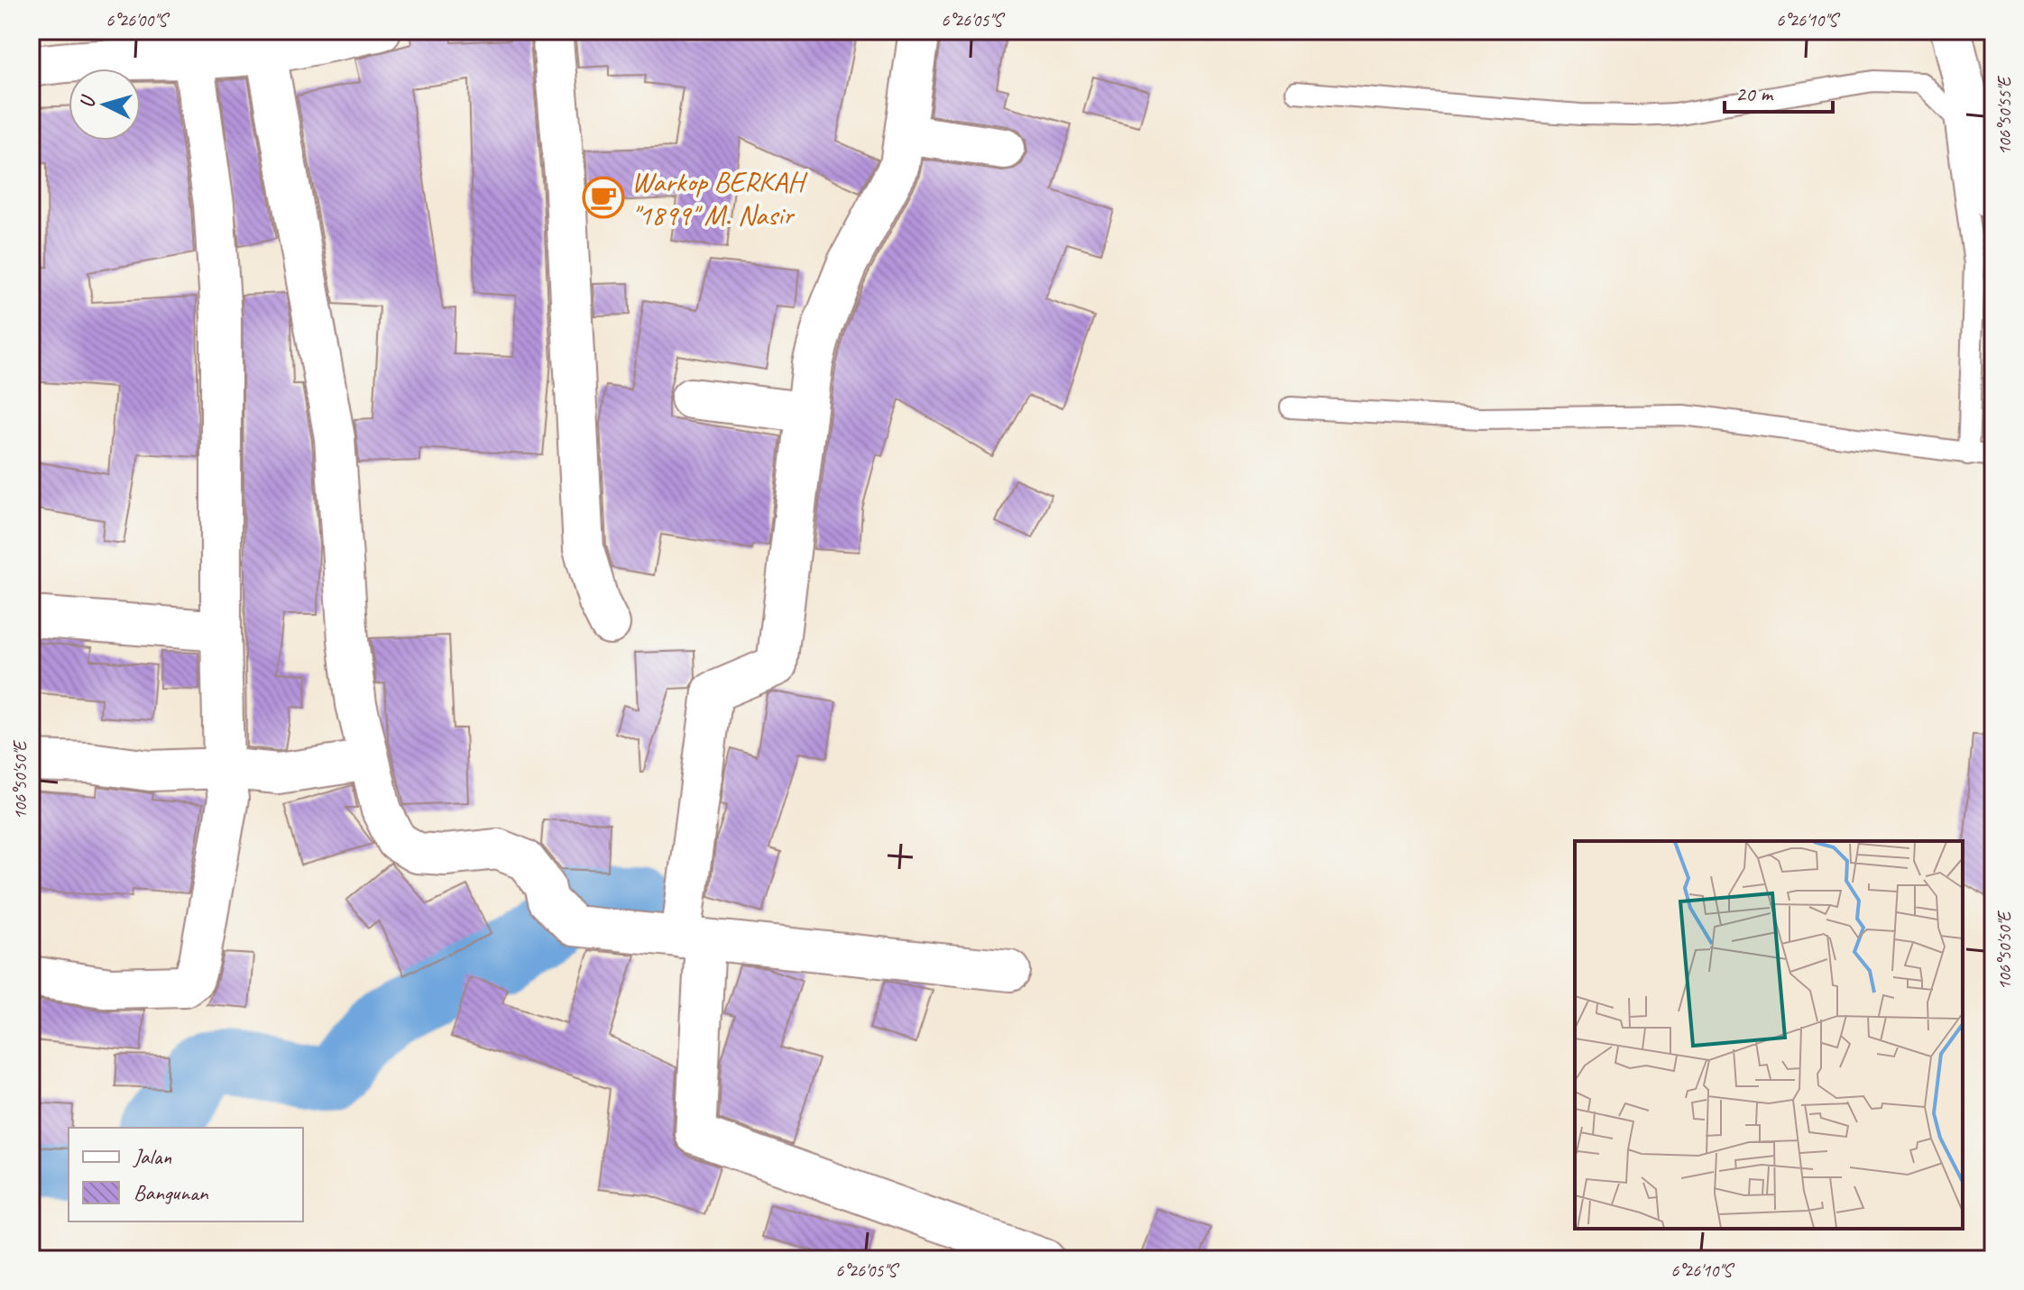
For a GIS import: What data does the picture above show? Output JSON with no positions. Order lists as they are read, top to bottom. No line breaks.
{"places":{"cafe":["Warkop BERKAH \"1899\" M. Nasir"]},"legend":["Jalan","Bangunan"],"scale_bar":"20 m","north":"left","coordinates":["6°26'00\"S","6°26'05\"S","6°26'10\"S","106°50'55\"E","106°50'50\"E"]}
